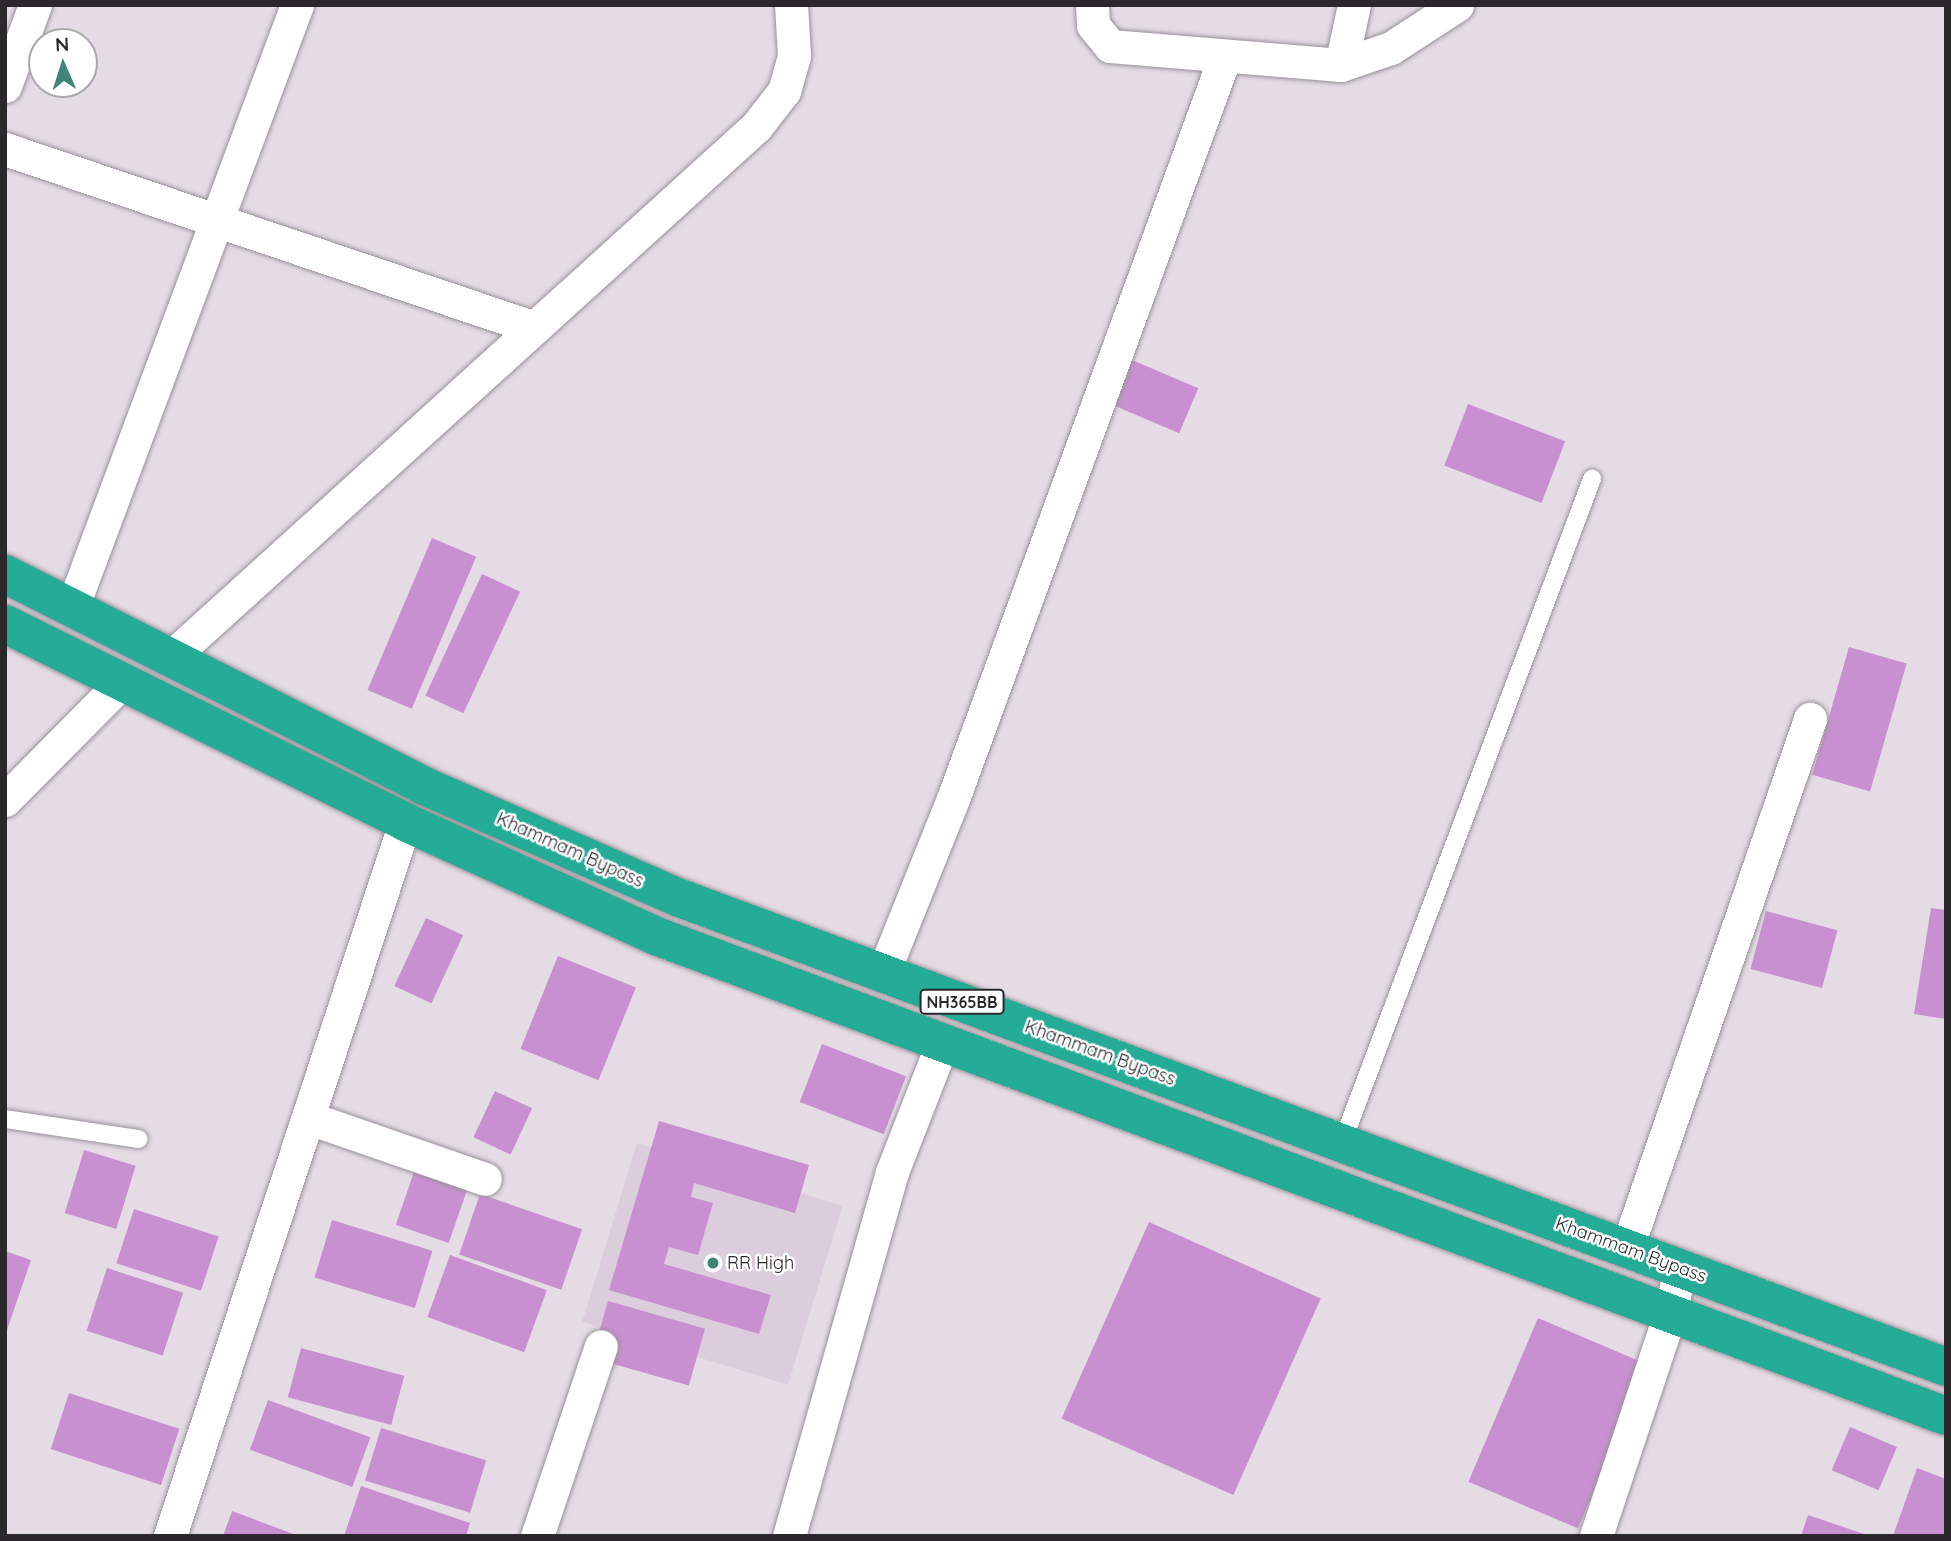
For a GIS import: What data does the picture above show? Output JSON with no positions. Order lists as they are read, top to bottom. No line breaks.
{"streets":{"highway":["Khammam Bypass","NH365BB"]},"places":["RR High"],"north":"top"}
